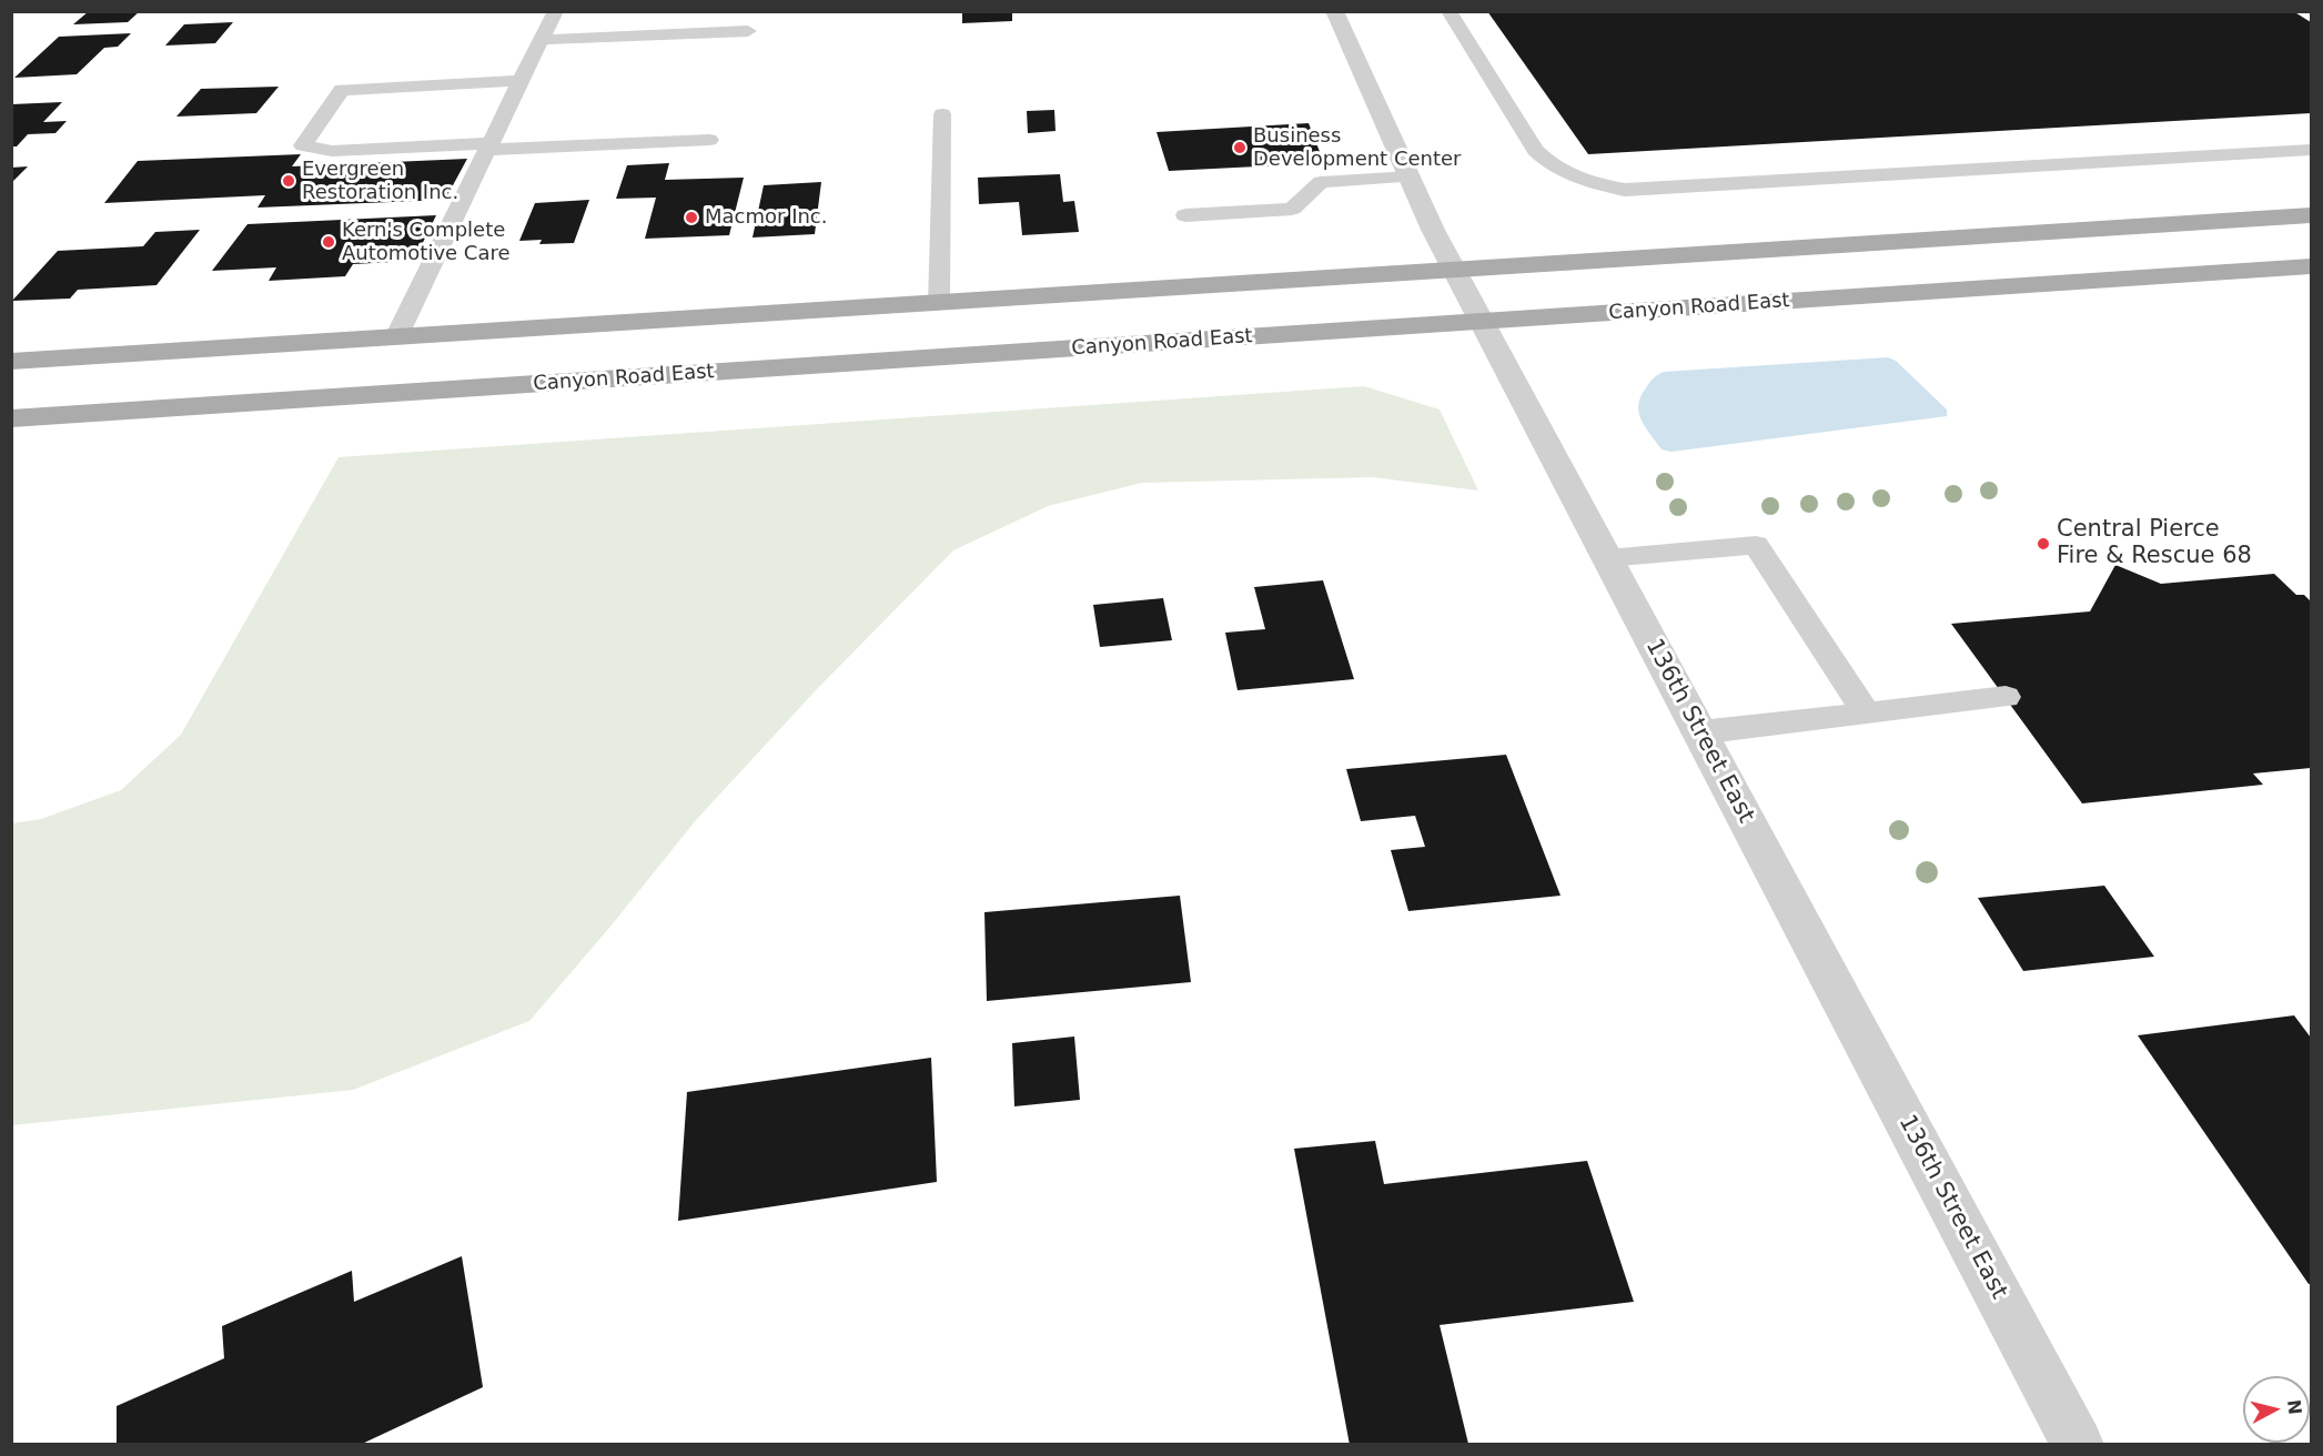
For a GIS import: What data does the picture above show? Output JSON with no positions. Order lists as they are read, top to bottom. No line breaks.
{"streets":{"main road":["Canyon Road East"],"street":["136th Street East"]},"crossings":[["Canyon Road East","136th Street East"]],"places":["Business Development Center","Evergreen Restoration Inc.","Macmor Inc.","Kern's Complete Automotive Care","Central Pierce Fire & Rescue 68"],"north":"right"}
